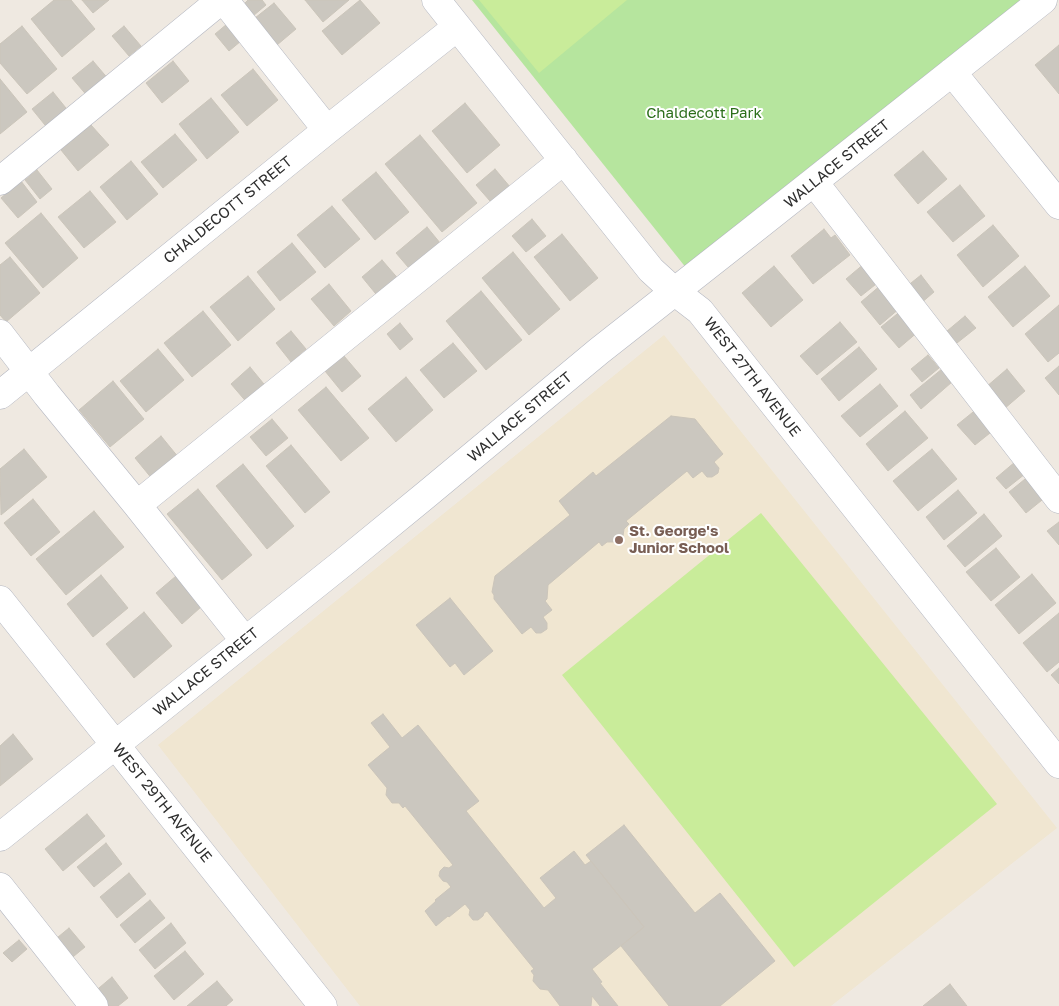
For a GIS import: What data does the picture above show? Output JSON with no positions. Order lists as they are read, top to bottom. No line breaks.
{"streets":{"street":["WALLACE STREET","CHALDECOTT STREET","WEST 27TH AVENUE","WEST 29TH AVENUE"]},"crossings":[["WALLACE STREET","WEST 27TH AVENUE"],["WALLACE STREET","WEST 29TH AVENUE"],["CHALDECOTT STREET","WEST 27TH AVENUE"]],"parks":["Chaldecott Park"],"places":["St. George's Junior School"]}
